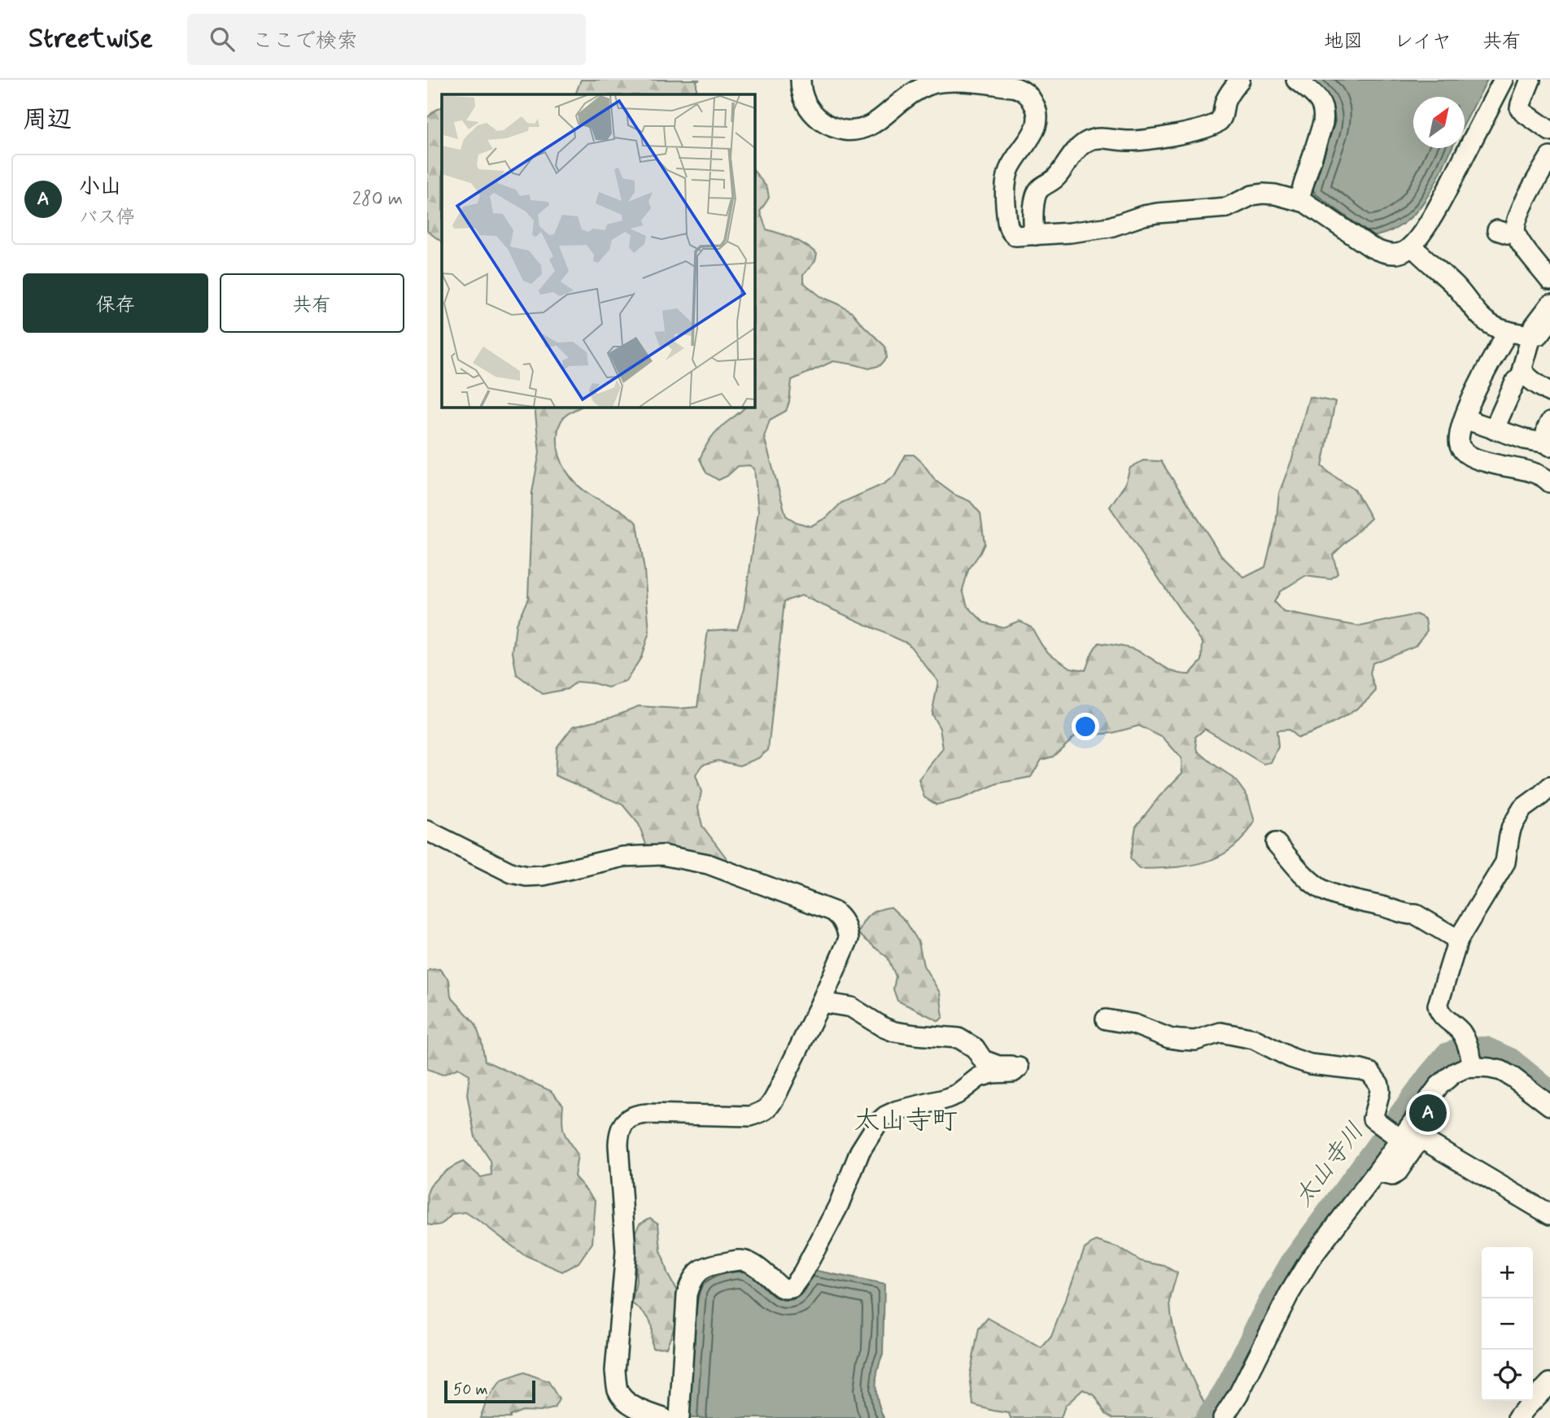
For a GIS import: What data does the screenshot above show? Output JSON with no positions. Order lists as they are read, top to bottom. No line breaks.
{"districts":["太山寺町"],"water":["太山寺川"],"scale_bar":"50 m","north":"top right","page":{"header":"Streetwise","search":"ここで検索","nav":["地図","レイヤ","共有"],"heading":"周辺","list":[{"mark":"A","name":"小山","note":"バス停","value":"280 m"}],"buttons":["保存","共有"],"pins":"A","map_buttons":["+","−"],"scale":"50 m"}}
